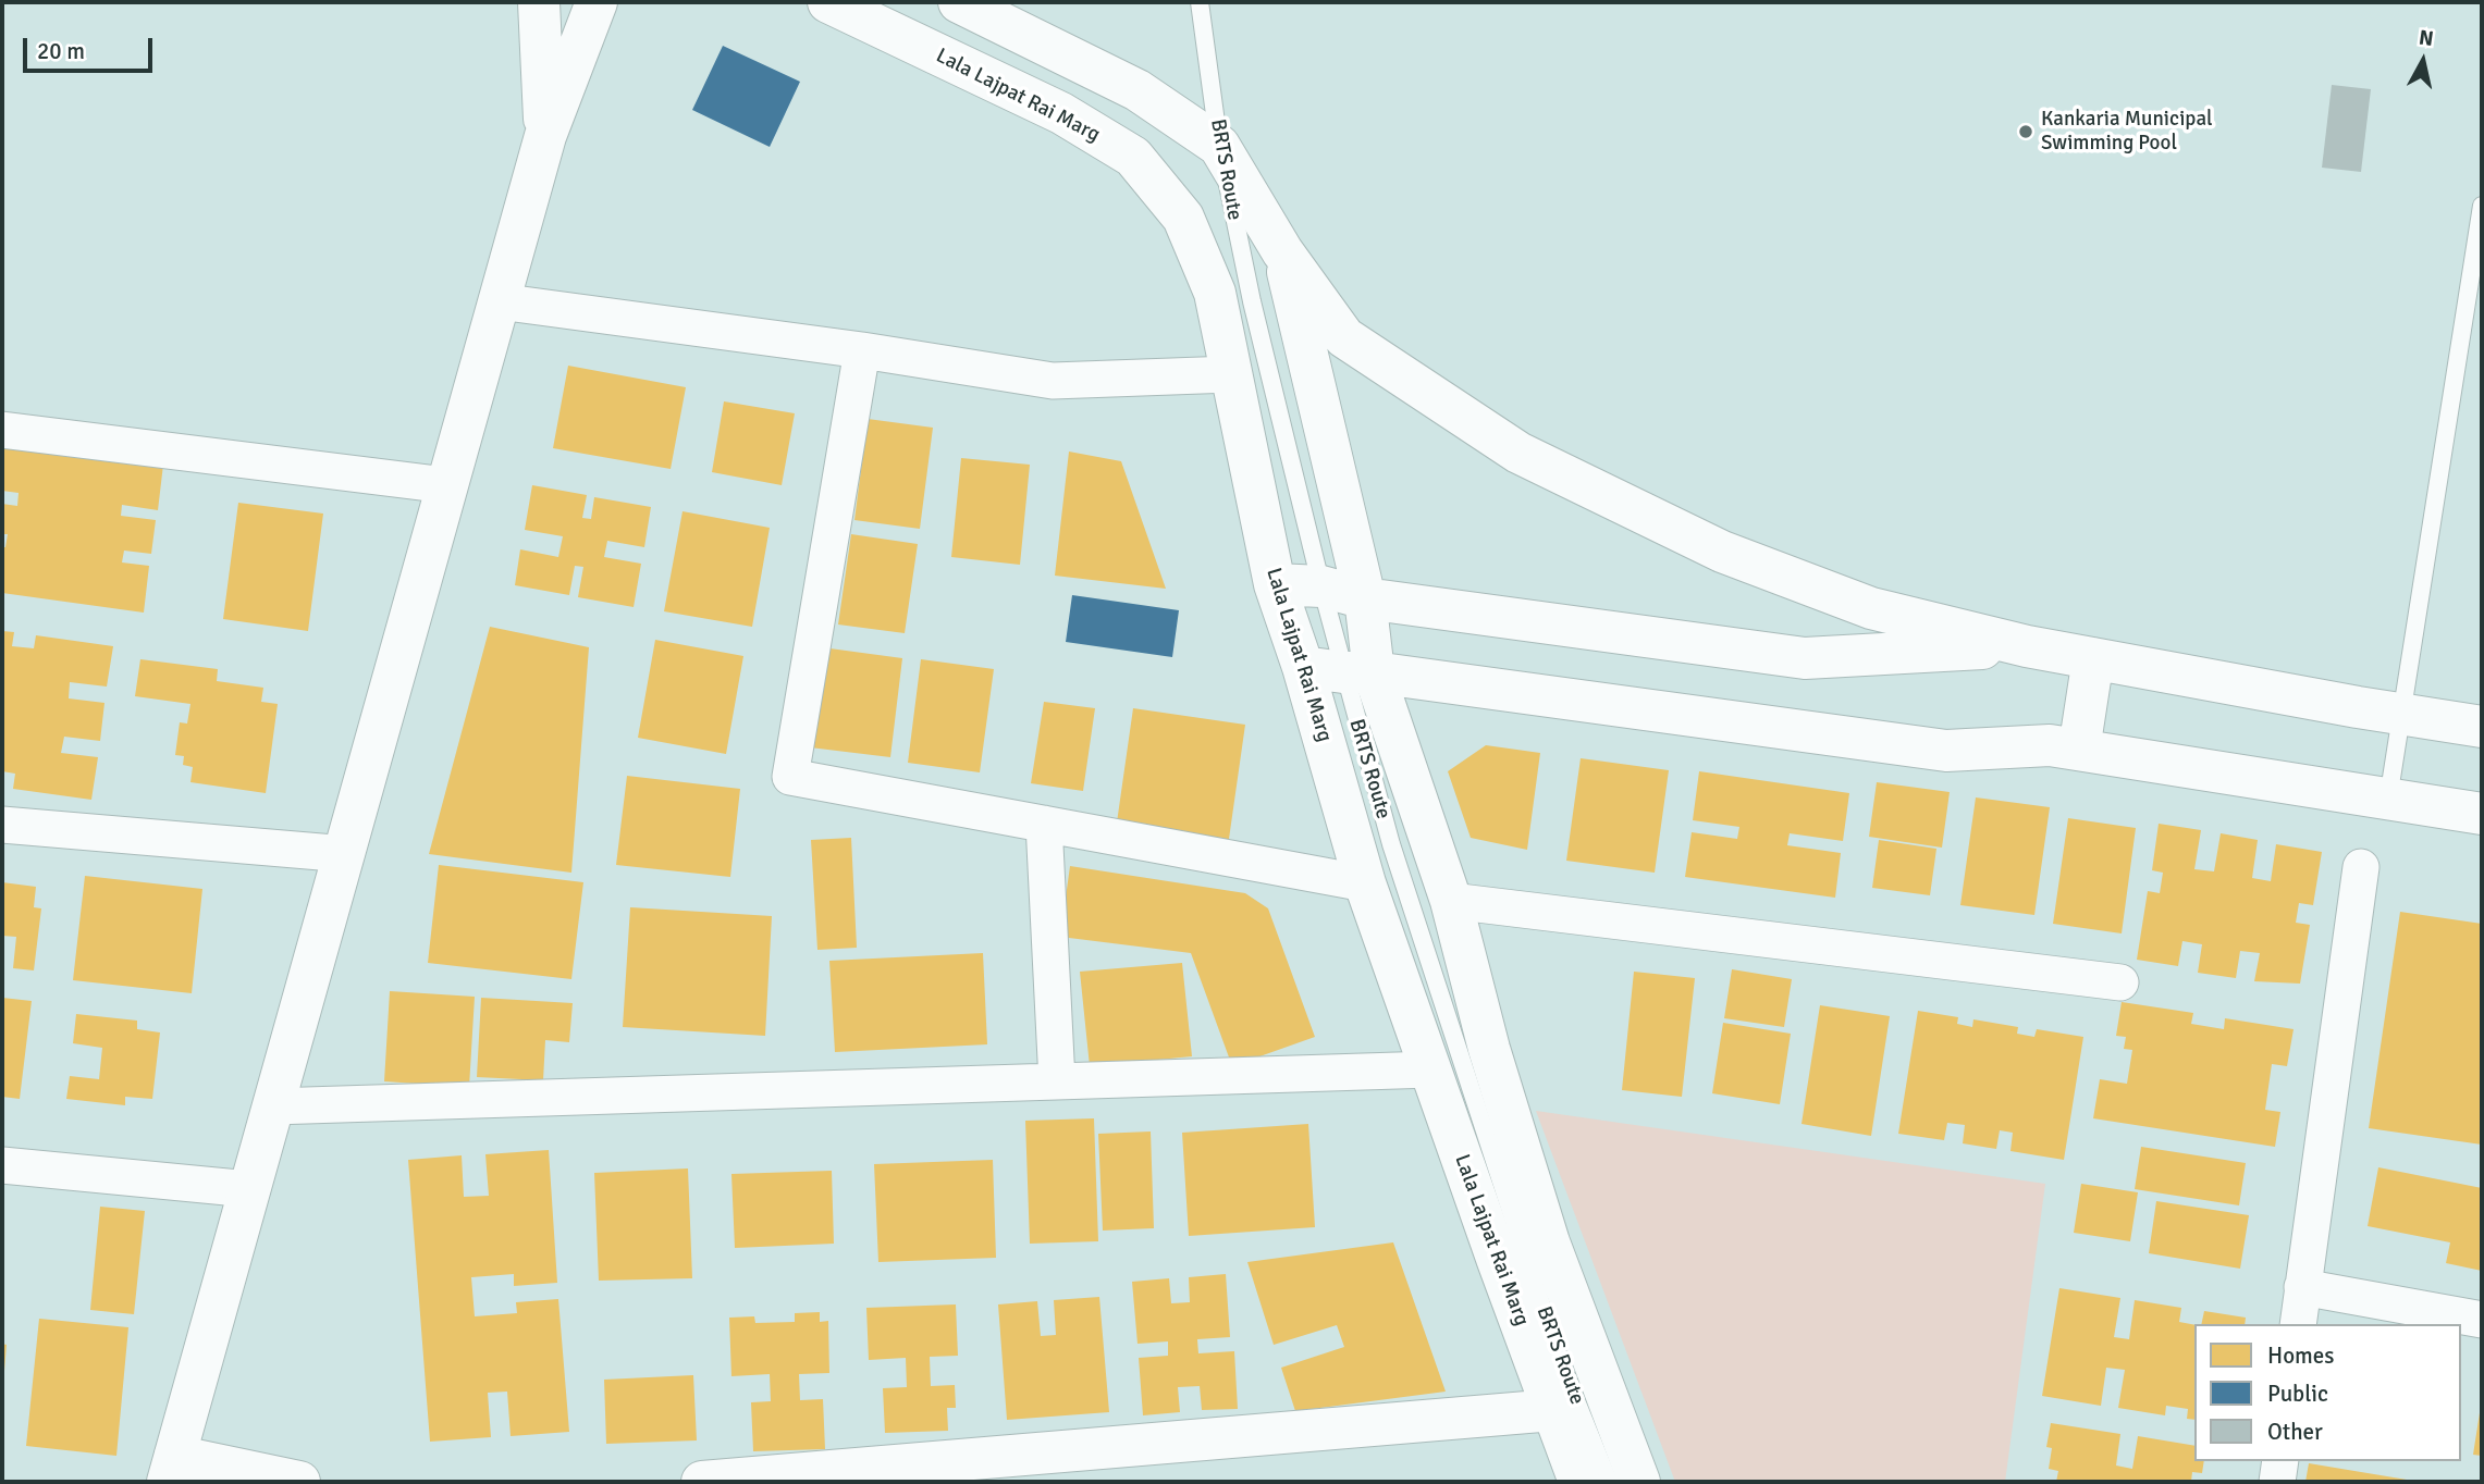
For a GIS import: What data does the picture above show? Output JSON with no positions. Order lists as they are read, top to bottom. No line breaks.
{"streets":{"main road":["Lala Lajpat Rai Marg"],"lane":["BRTS Route"]},"crossings":[["Lala Lajpat Rai Marg","BRTS Route"]],"places":["Kankaria Municipal Swimming Pool"],"legend":["Homes","Public","Other"],"scale_bar":"20 m","north":"top"}
